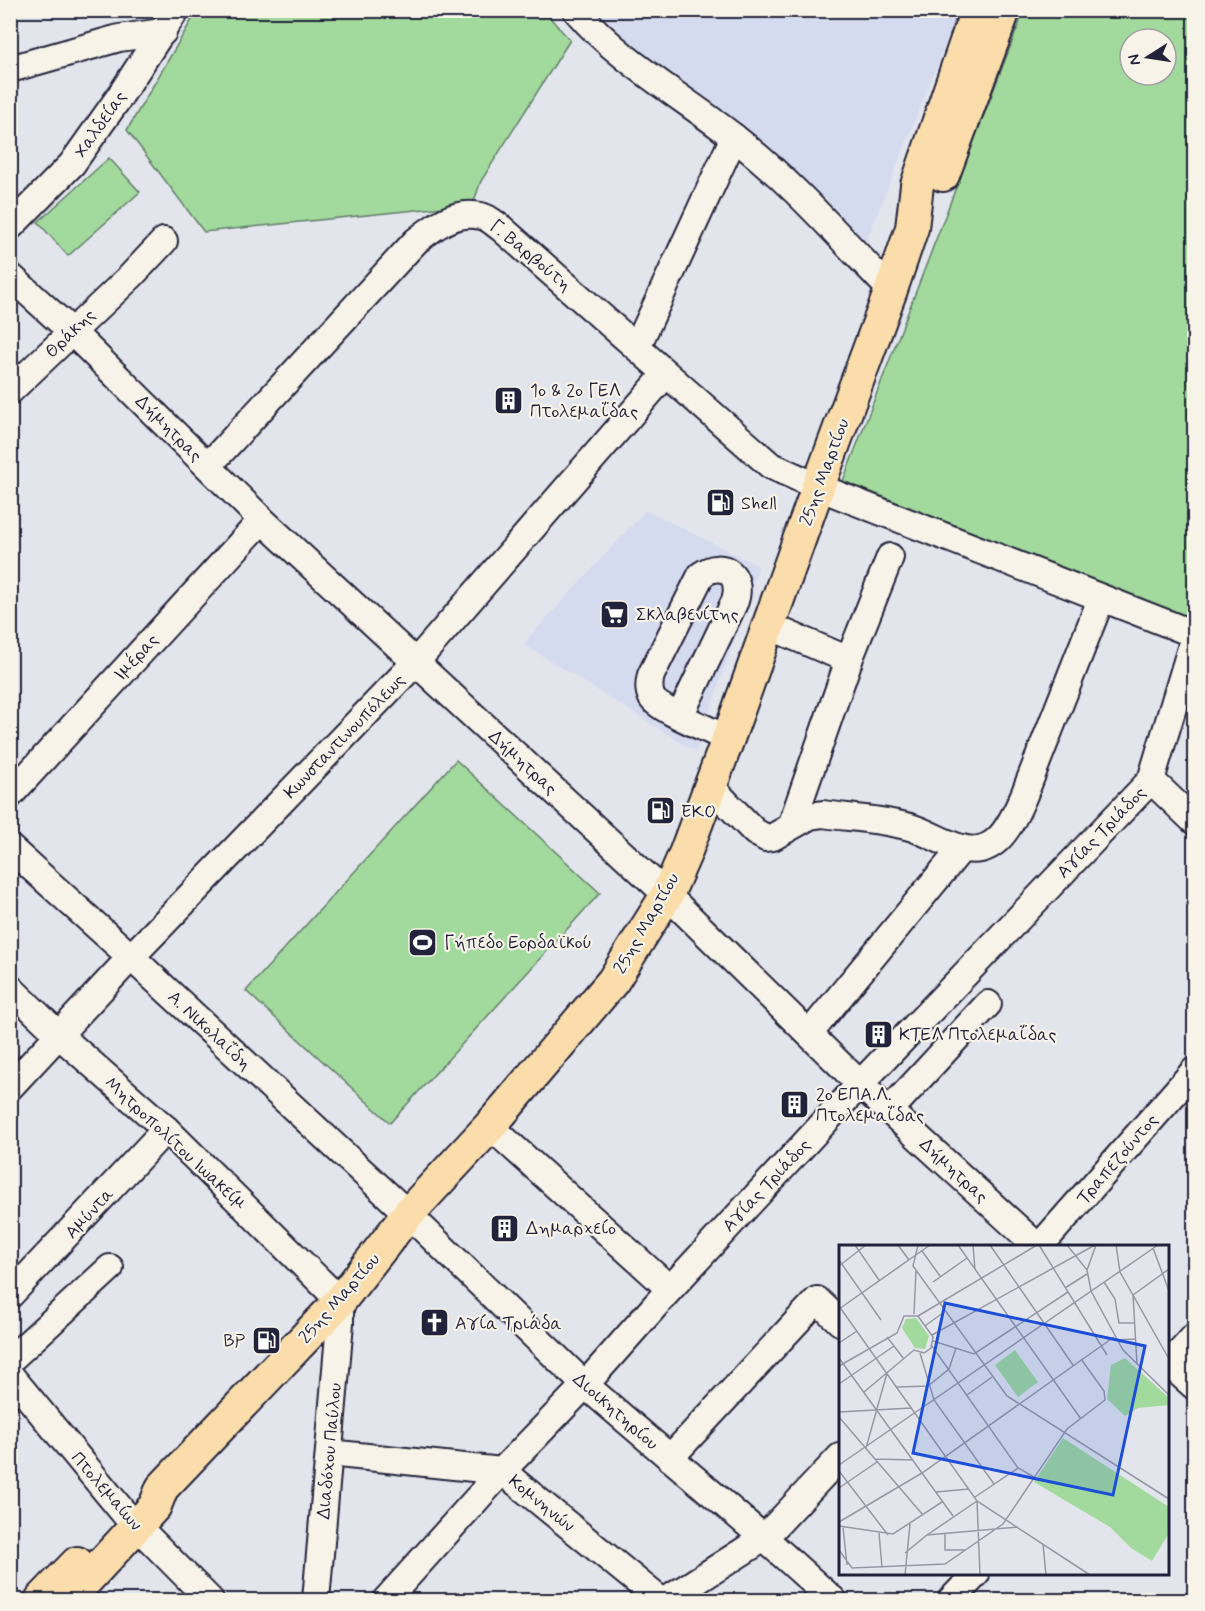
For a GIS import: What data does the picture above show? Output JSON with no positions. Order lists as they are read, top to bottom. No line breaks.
{"streets":{"main road":["25ης Μαρτίου"],"street":["Χαλδείας","Γ. Βαρβούτη","Θράκης","Δήμητρας","Ιμέρας","Κωνσταντινουπόλεως","Αγίας Τριάδος","Α. Νικολαΐδη","Μητροπολίτου Ιωακείμ","Τραπεζούντος","Αμύντα","Διοικητηρίου","Διαδόχου Παύλου","Πτολεμαίων","Κομνηνών"]},"crossings":[["Γ. Βαρβούτη","Δήμητρας"],["Γ. Βαρβούτη","25ης Μαρτίου"],["Γ. Βαρβούτη","Κωνσταντινουπόλεως"],["Γ. Βαρβούτη","Αγίας Τριάδος"],["Θράκης","Δήμητρας"],["Δήμητρας","25ης Μαρτίου"],["Δήμητρας","Ιμέρας"],["Δήμητρας","Κωνσταντινουπόλεως"],["Δήμητρας","Αγίας Τριάδος"],["25ης Μαρτίου","Α. Νικολαΐδη"],["25ης Μαρτίου","Μητροπολίτου Ιωακείμ"],["25ης Μαρτίου","Διοικητηρίου"],["25ης Μαρτίου","Διαδόχου Παύλου"],["25ης Μαρτίου","Πτολεμαίων"],["Κωνσταντινουπόλεως","Α. Νικολαΐδη"],["Κωνσταντινουπόλεως","Μητροπολίτου Ιωακείμ"],["Αγίας Τριάδος","Διοικητηρίου"],["Αγίας Τριάδος","Κομνηνών"],["Α. Νικολαΐδη","Διοικητηρίου"],["Μητροπολίτου Ιωακείμ","Αμύντα"],["Μητροπολίτου Ιωακείμ","Διαδόχου Παύλου"],["Διαδόχου Παύλου","Κομνηνών"]],"places":{"building":["1ο & 2ο ΓΕΛ Πτολεμαΐδας","ΚΤΕΛ Πτολεμαΐδας","2ο ΕΠΑ.Λ. Πτολεμαΐδας","Δημαρχείο"],"fuel station":["Shell","EKO","BP"],"supermarket":["Σκλαβενίτης"],"sports":["Γήπεδο Εορδαϊκού"],"church":["Αγία Τριάδα"]},"north":"left"}
